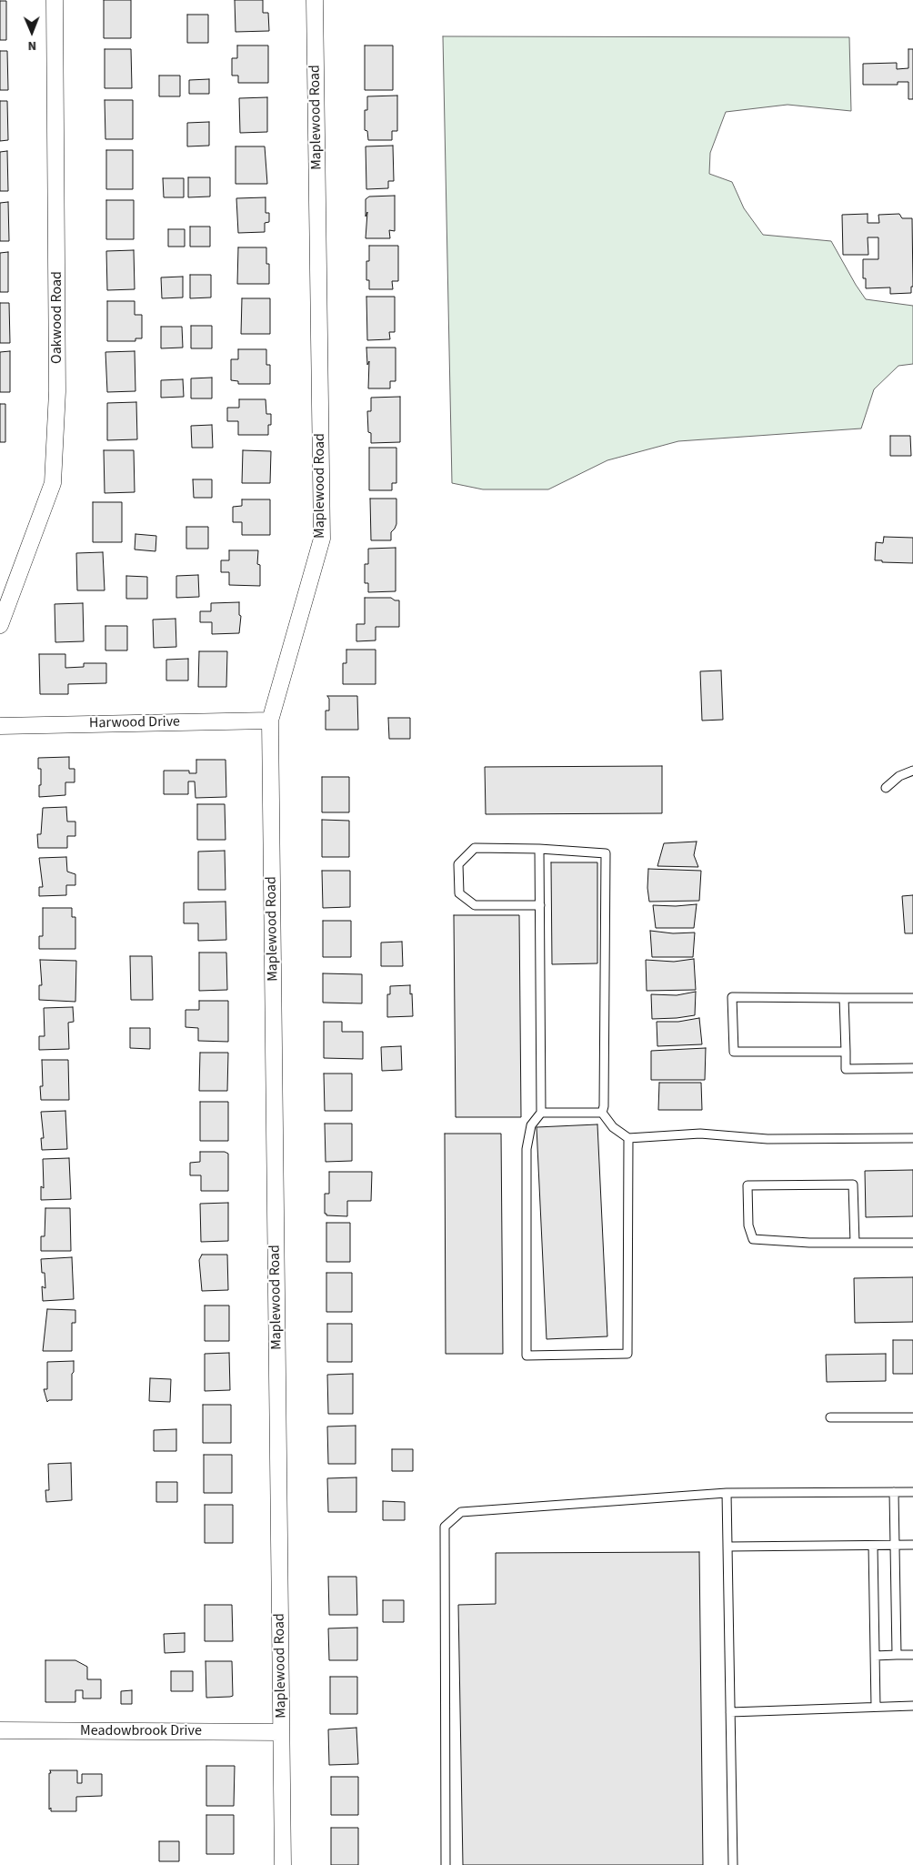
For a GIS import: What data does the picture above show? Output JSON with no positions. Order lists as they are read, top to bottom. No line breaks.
{"streets":{"street":["Maplewood Road","Oakwood Road","Harwood Drive","Meadowbrook Drive"]},"crossings":[["Maplewood Road","Harwood Drive"],["Maplewood Road","Meadowbrook Drive"]],"north":"bottom"}
